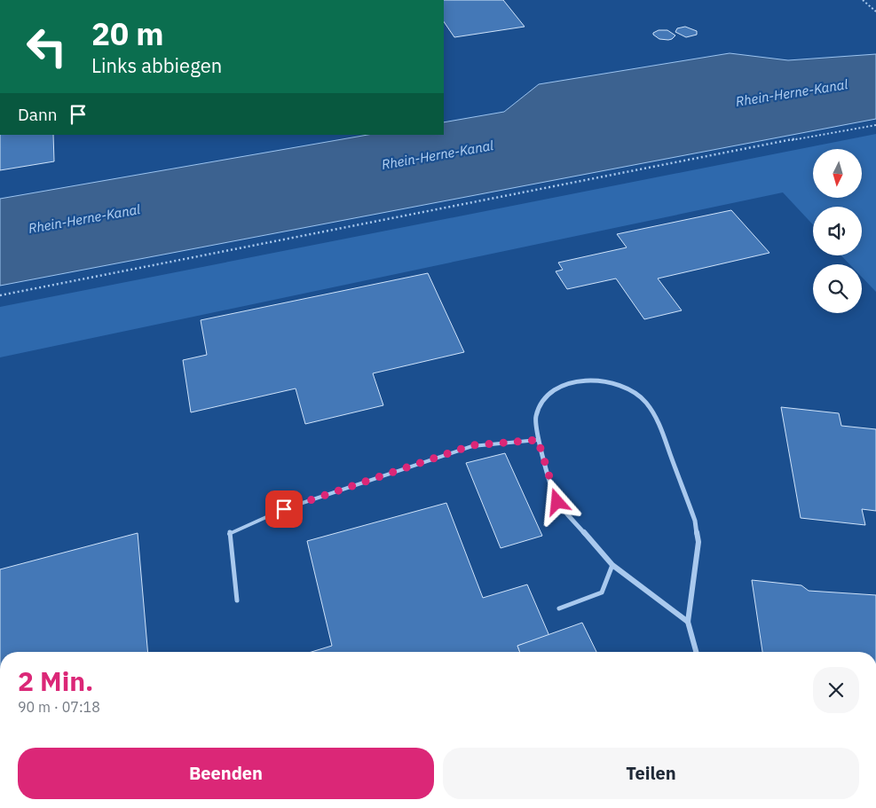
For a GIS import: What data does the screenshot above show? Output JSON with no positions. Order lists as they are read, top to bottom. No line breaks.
{"water":["Rhein-Herne-Kanal"],"north":"bottom","page":{"turn":["20 m","Links abbiegen"],"then":"Dann","heading":["2 Min.","90 m · 07:18"],"buttons":["Beenden","Teilen"]}}
